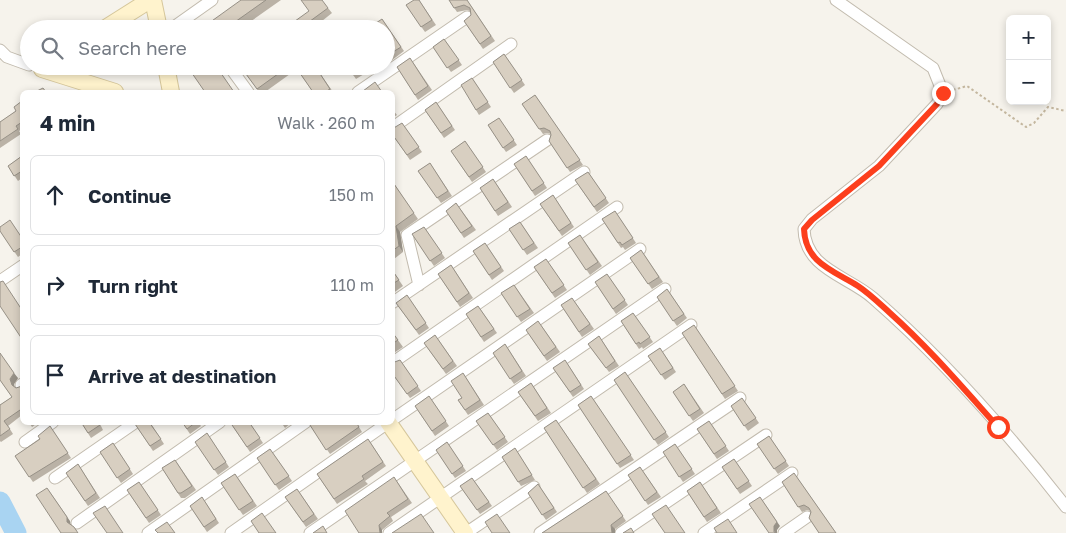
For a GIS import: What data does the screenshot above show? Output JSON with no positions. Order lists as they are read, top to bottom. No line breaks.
{"page":{"map_buttons":["+","−"],"search":"Search here","heading":["4 min","Walk · 260 m"],"list":[["Continue","150 m"],["Turn right","110 m"],"Arrive at destination"]}}
